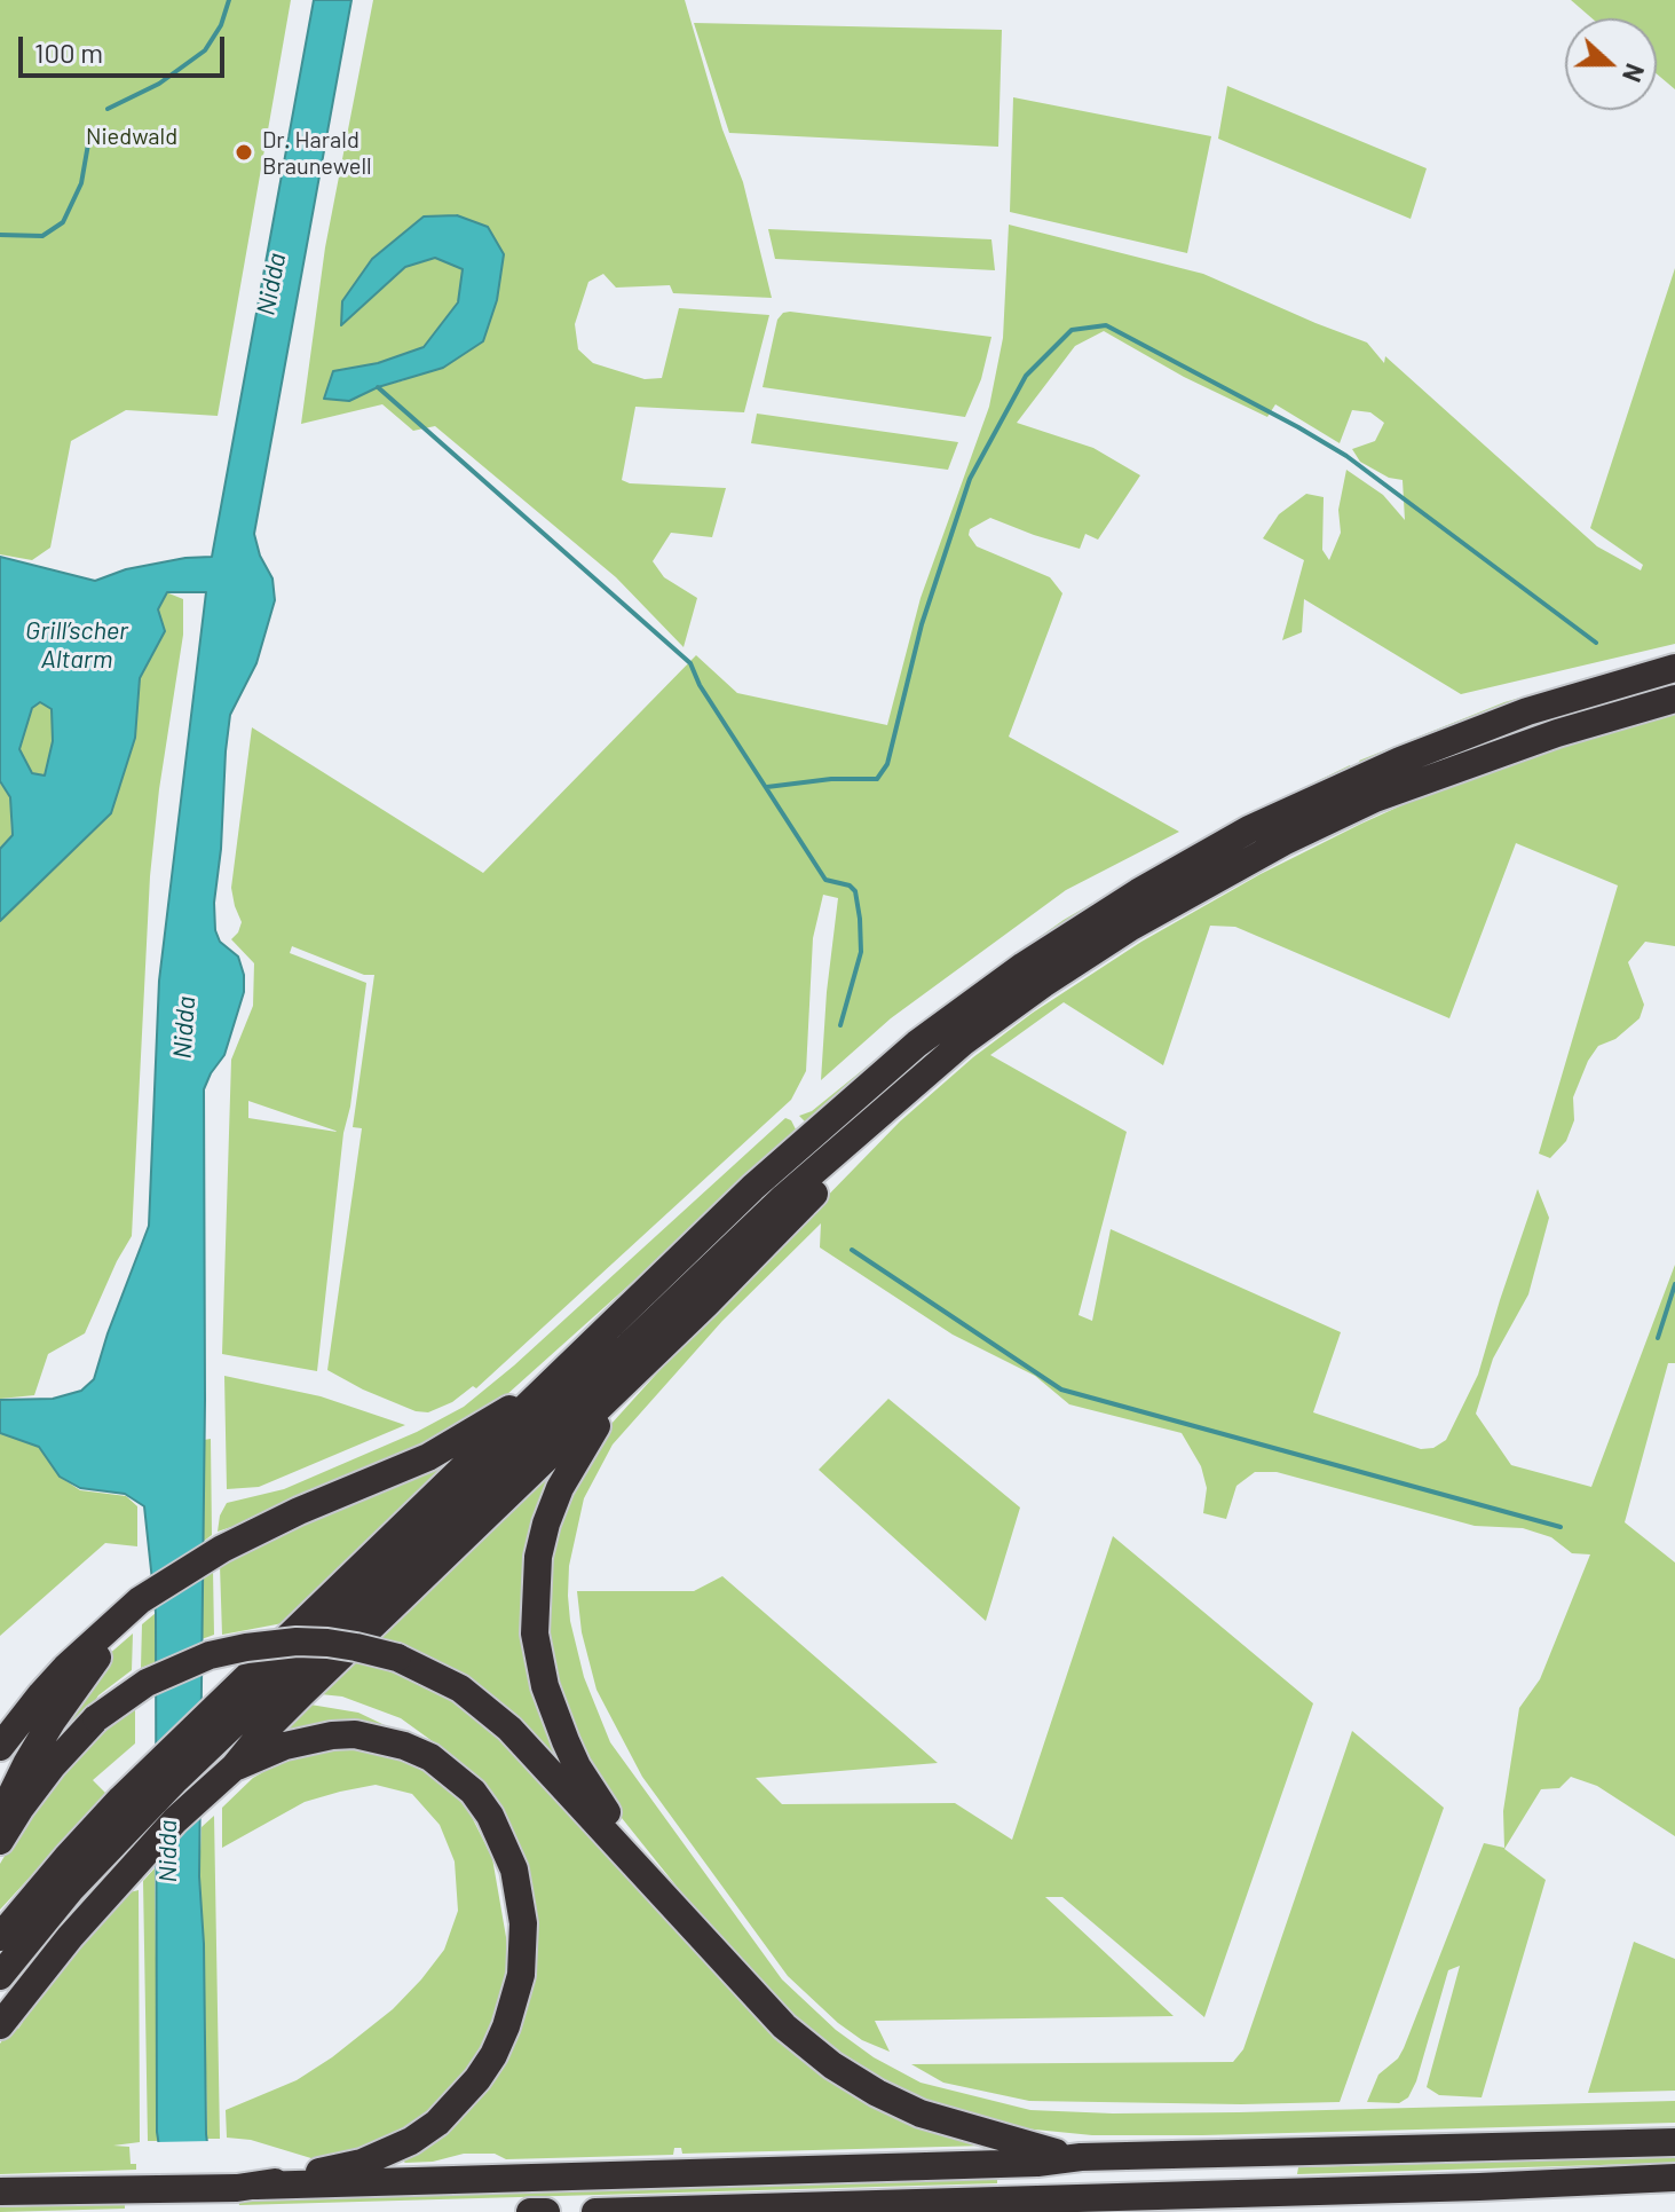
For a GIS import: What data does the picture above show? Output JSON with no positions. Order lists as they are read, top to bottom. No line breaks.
{"water":["Nidda","Grill’scher Altarm"],"parks":["Niedwald"],"places":["Dr. Harald Braunewell"],"scale_bar":"100 m","north":"right"}
